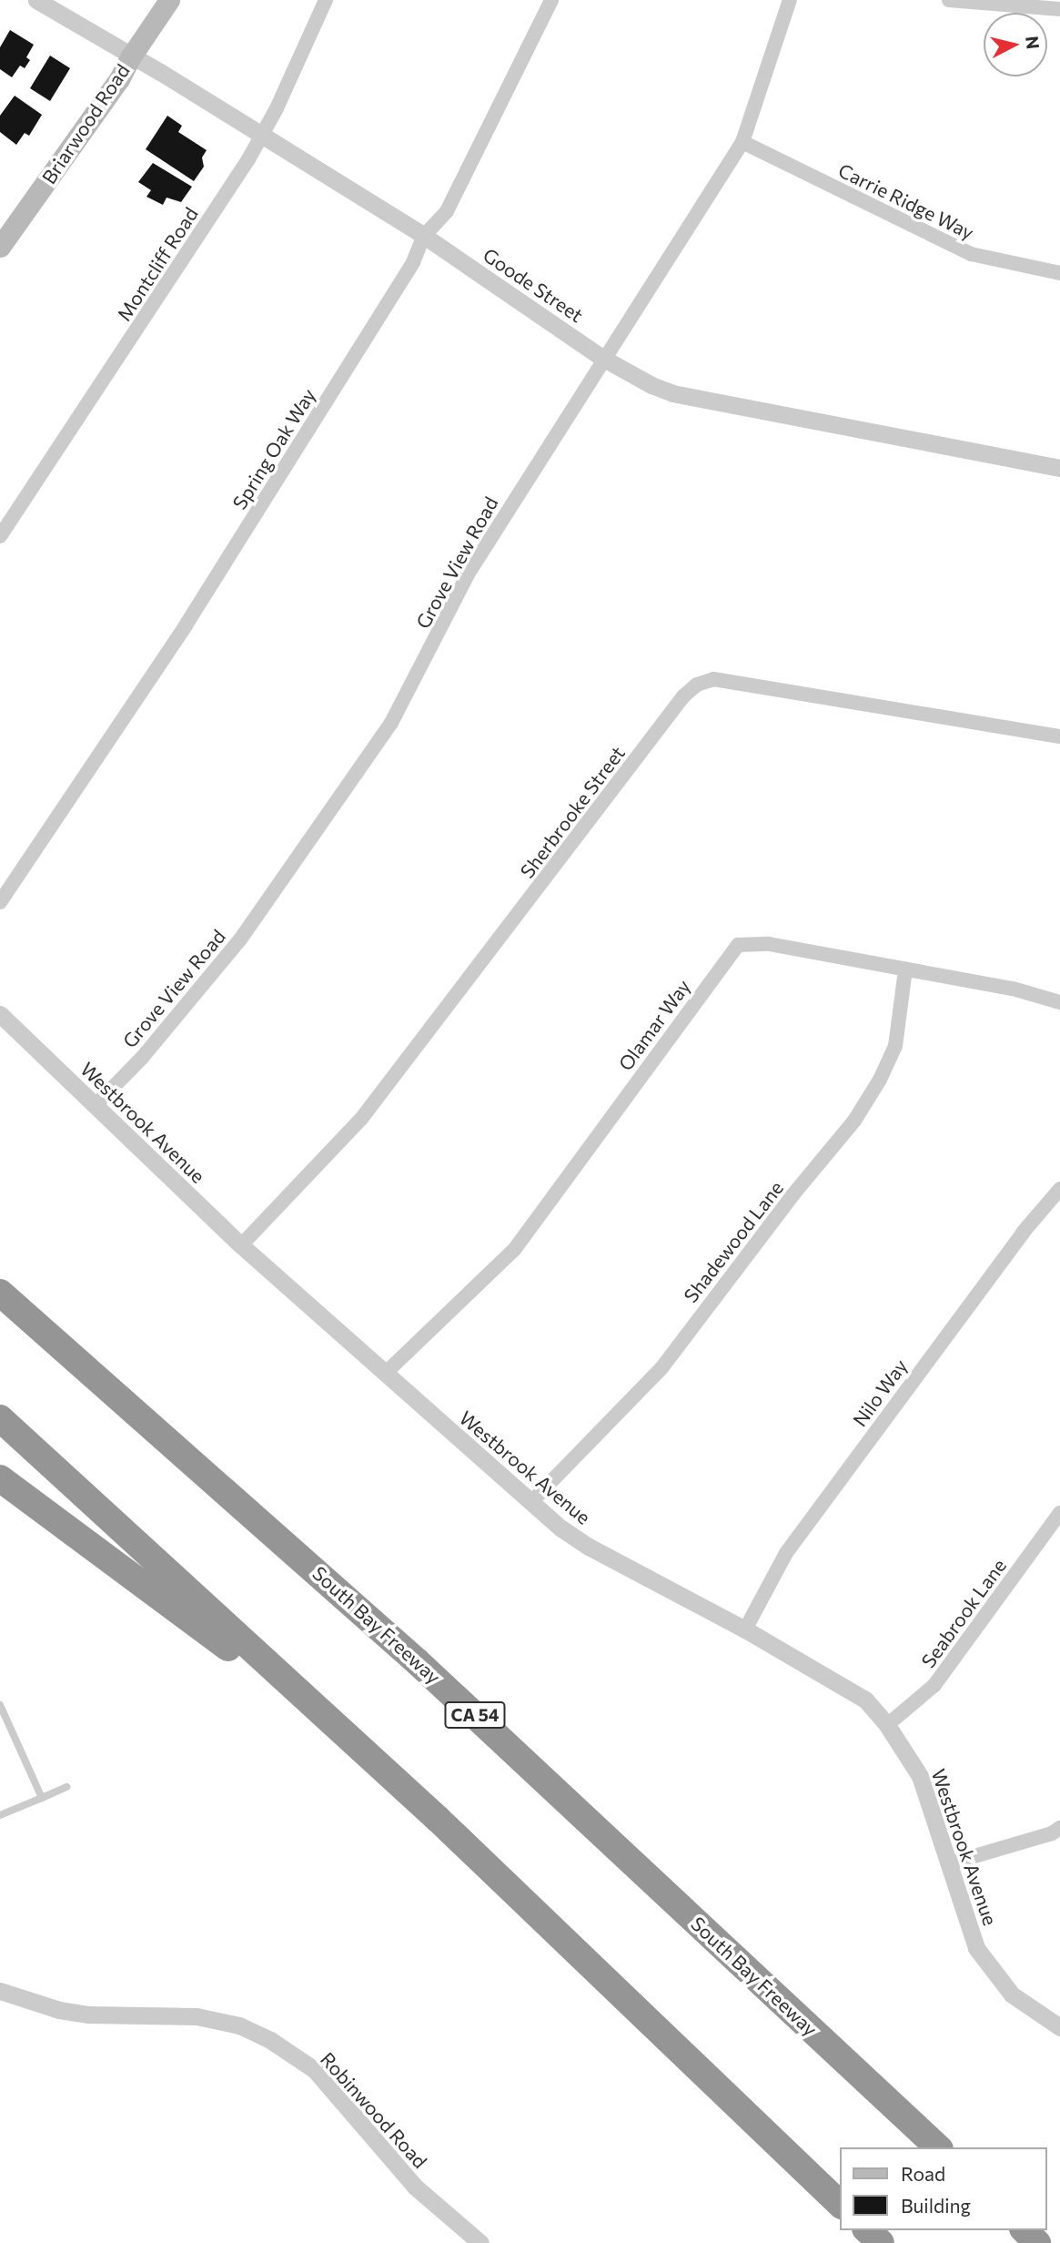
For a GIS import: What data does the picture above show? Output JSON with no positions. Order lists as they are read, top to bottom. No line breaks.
{"streets":{"highway":["South Bay Freeway","CA 54"],"main road":["Briarwood Road"],"street":["Carrie Ridge Way","Montcliff Road","Goode Street","Spring Oak Way","Grove View Road","Sherbrooke Street","Olamar Way","Westbrook Avenue","Shadewood Lane","Nilo Way","Seabrook Lane","Robinwood Road"]},"crossings":[["Briarwood Road","Goode Street"],["Carrie Ridge Way","Grove View Road"],["Montcliff Road","Goode Street"],["Goode Street","Spring Oak Way"],["Goode Street","Grove View Road"],["Grove View Road","Westbrook Avenue"],["Sherbrooke Street","Westbrook Avenue"],["Olamar Way","Westbrook Avenue"],["Olamar Way","Shadewood Lane"],["Westbrook Avenue","Shadewood Lane"],["Westbrook Avenue","Nilo Way"],["Westbrook Avenue","Seabrook Lane"]],"legend":["Road","Building"],"north":"right"}
